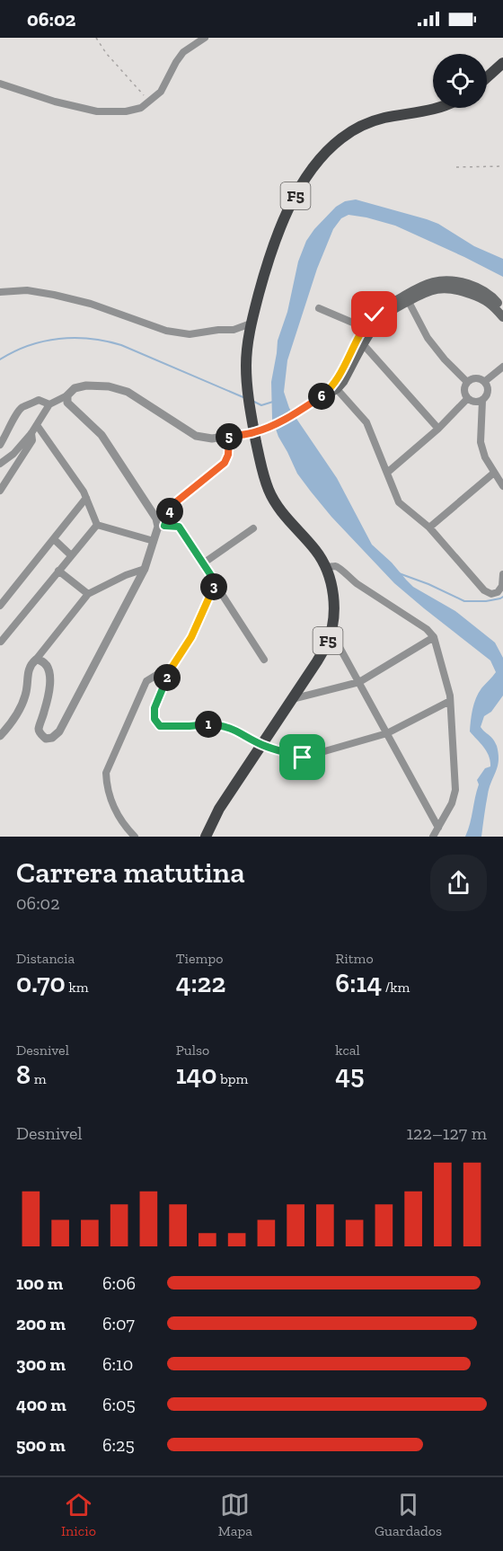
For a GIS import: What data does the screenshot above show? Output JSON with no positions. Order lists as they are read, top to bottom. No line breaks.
{"streets":{"highway":["F5"]},"page":{"status":"06:02","pins":["6","5","4","3","2","1"],"heading":["Carrera matutina","06:02"],"stats":[["Distancia","0.70 km"],["Tiempo","4:22"],["Ritmo","6:14 /km"],["Desnivel","8 m"],["Pulso","140 bpm"],["kcal","45"]],"chart":["Desnivel","122–127 m"],"list":[{"name":"100 m","note":"6:06"},{"name":"200 m","note":"6:07"},{"name":"300 m","note":"6:10"},{"name":"400 m","note":"6:05"},{"name":"500 m","note":"6:25"}],"tabs":["Inicio","Mapa","Guardados"]}}
